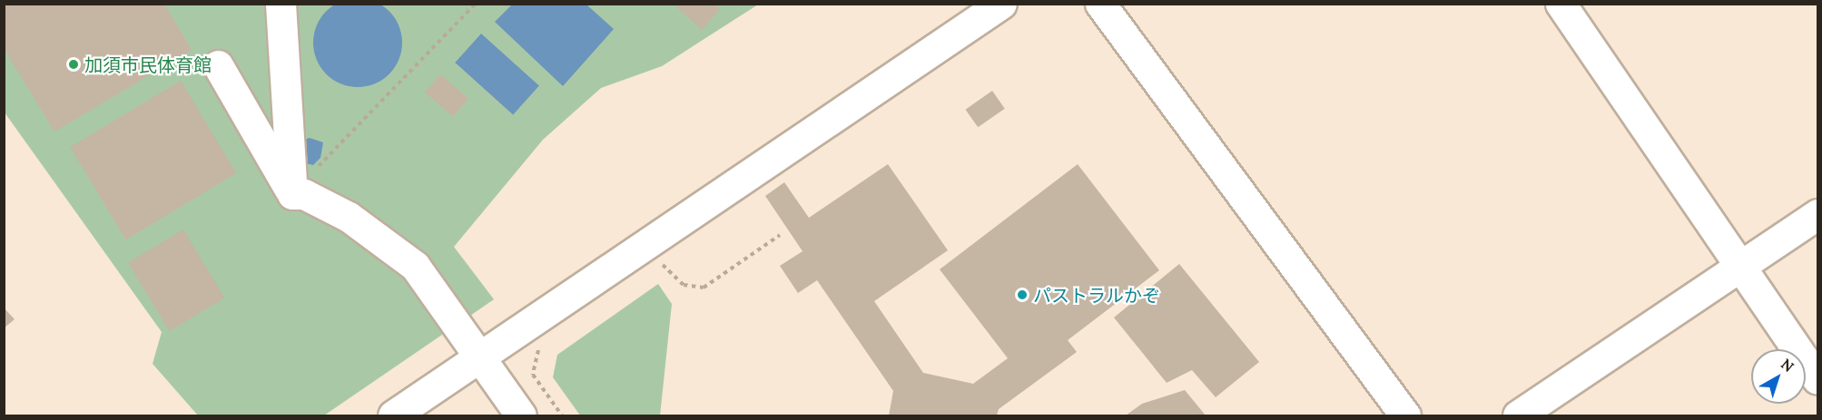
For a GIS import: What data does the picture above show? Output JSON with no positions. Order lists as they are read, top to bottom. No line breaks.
{"places":["加須市民体育館","パストラルかぞ"],"north":"top right"}
